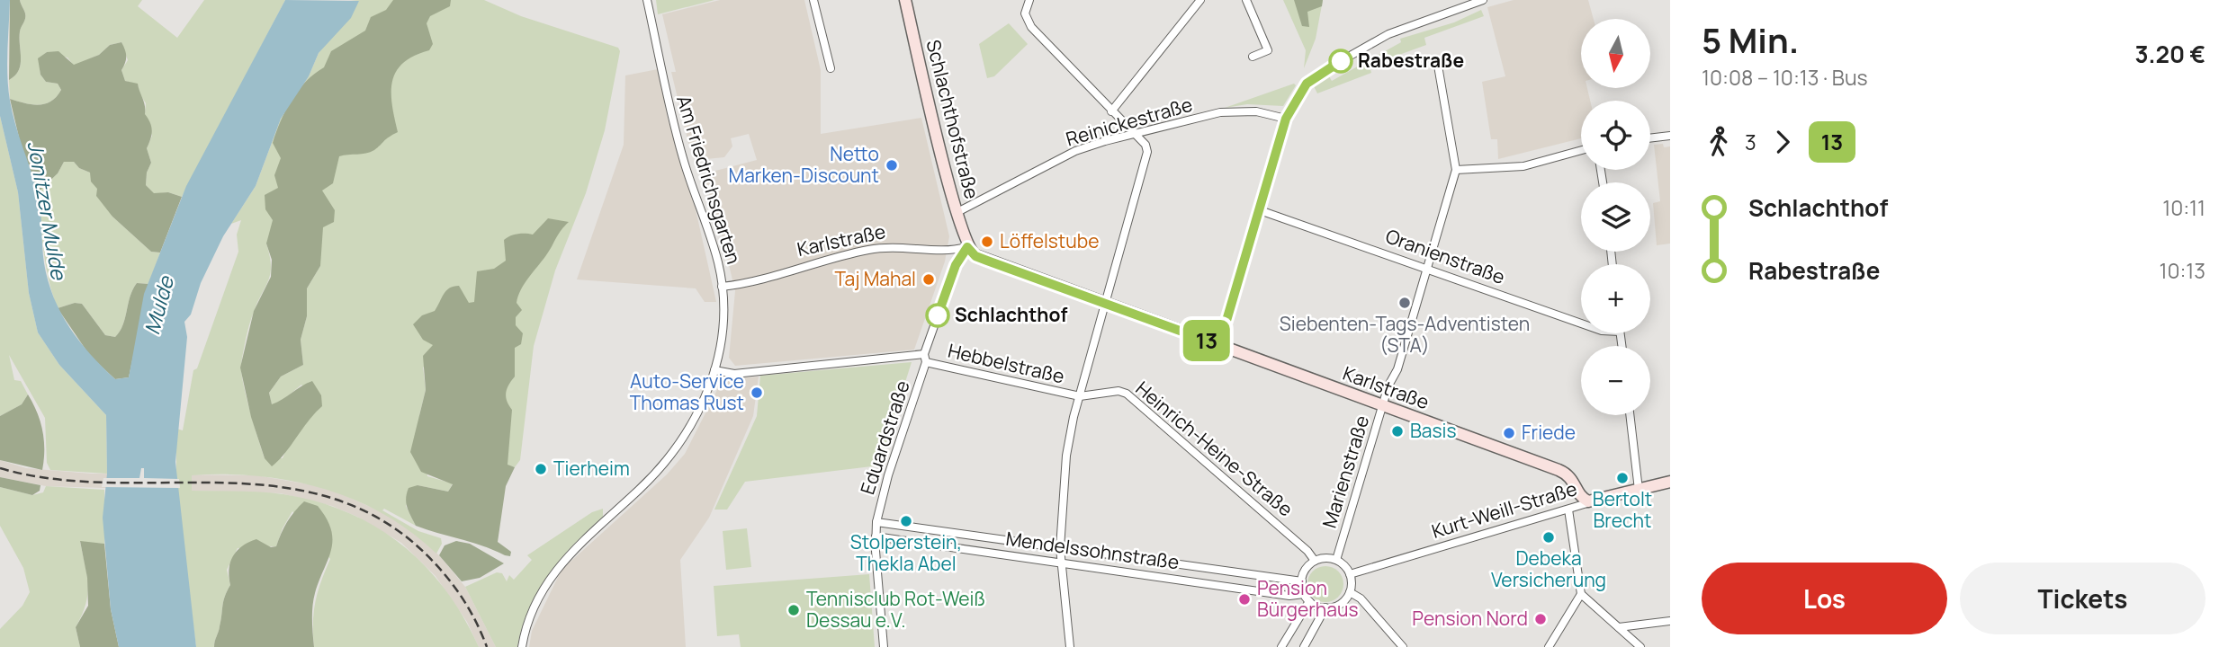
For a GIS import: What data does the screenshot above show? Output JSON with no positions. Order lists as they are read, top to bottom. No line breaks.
{"streets":{"main road":["Schlachthofstraße","Karlstraße","Kurt-Weill-Straße"],"street":["Reinickestraße","Am Friedrichsgarten","Oranienstraße","Hebbelstraße","Eduardstraße","Heinrich-Heine-Straße","Marienstraße","Mendelssohnstraße"]},"crossings":[["Schlachthofstraße","Reinickestraße"],["Schlachthofstraße","Karlstraße"],["Am Friedrichsgarten","Karlstraße"],["Karlstraße","Marienstraße"],["Karlstraße","Kurt-Weill-Straße"],["Oranienstraße","Marienstraße"],["Hebbelstraße","Eduardstraße"],["Hebbelstraße","Heinrich-Heine-Straße"],["Eduardstraße","Mendelssohnstraße"],["Heinrich-Heine-Straße","Marienstraße"],["Heinrich-Heine-Straße","Kurt-Weill-Straße"],["Heinrich-Heine-Straße","Mendelssohnstraße"],["Marienstraße","Kurt-Weill-Straße"],["Marienstraße","Mendelssohnstraße"],["Kurt-Weill-Straße","Mendelssohnstraße"]],"water":["Jonitzer Mulde","Mulde"],"places":["Rabestraße","Netto Marken-Discount","Löffelstube","Taj Mahal","Siebenten-Tags-Adventisten (STA)","Schlachthof","Auto-Service Thomas Rust","Basis","Friede","Tierheim","Bertolt Brecht","Stolperstein, Thekla Abel","Debeka Versicherung","Pension Bürgerhaus","Tennisclub Rot-Weiß Dessau e.V.","Pension Nord"],"lines":["bus line 13"],"north":"bottom","page":{"on_map":"13","heading":["5 Min.","10:08 – 10:13 · Bus","3.20 €"],"map_buttons":["+","−"],"legs":["3","13"],"list":[{"name":"Schlachthof","value":"10:11"},{"name":"Rabestraße","value":"10:13"}],"buttons":["Los","Tickets"]}}
